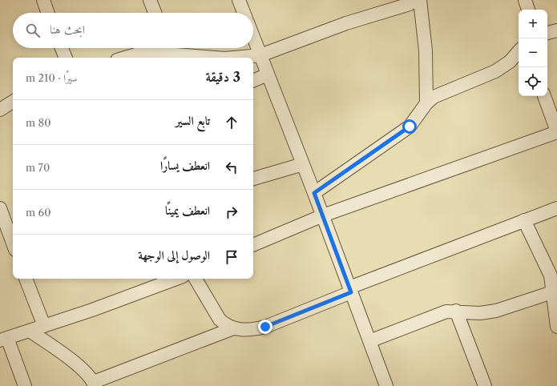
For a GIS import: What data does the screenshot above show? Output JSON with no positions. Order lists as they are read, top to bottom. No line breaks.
{"page":{"map_buttons":["+","−"],"search":"ابحث هنا","heading":["3 دقيقة","سيرًا · 210 m"],"list":[["تابع السير","80 m"],["انعطف يسارًا","70 m"],["انعطف يمينًا","60 m"],"الوصول إلى الوجهة"]}}
